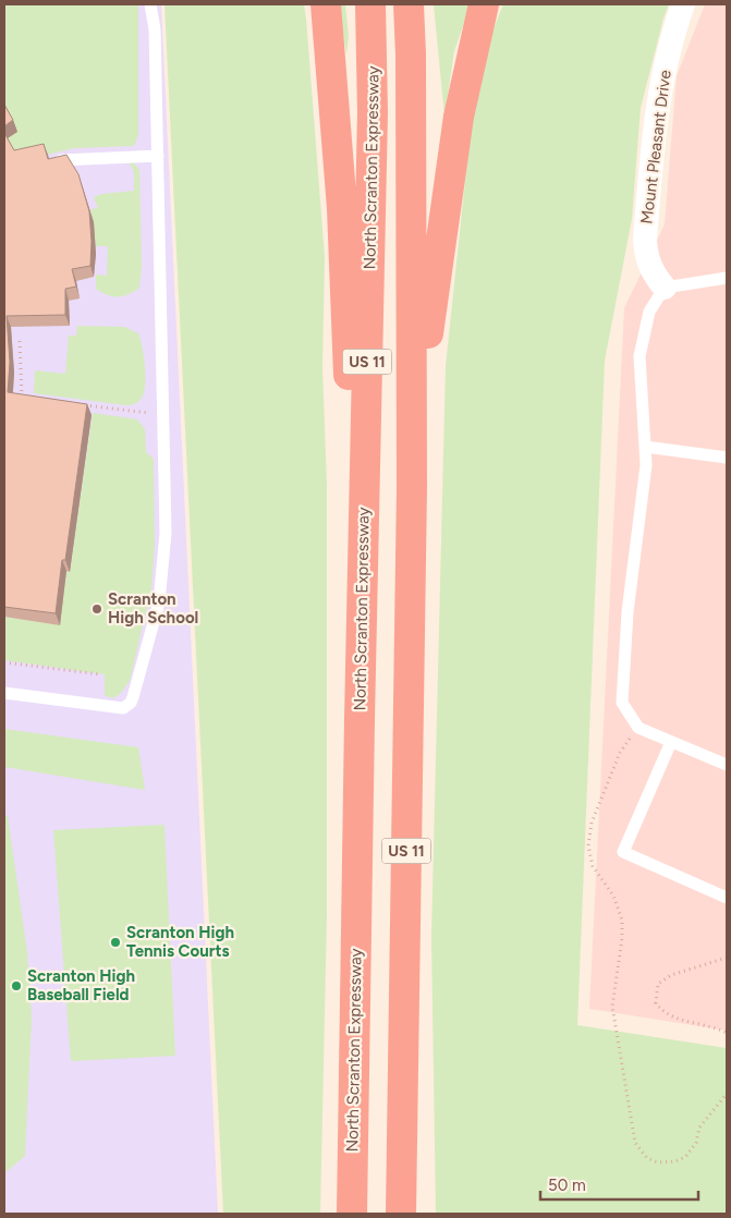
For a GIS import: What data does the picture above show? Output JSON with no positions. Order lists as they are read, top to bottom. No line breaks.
{"streets":{"highway":["North Scranton Expressway","US 11"],"street":["Mount Pleasant Drive"]},"places":["Scranton High School","Scranton High Tennis Courts","Scranton High Baseball Field"],"scale_bar":"50 m"}
